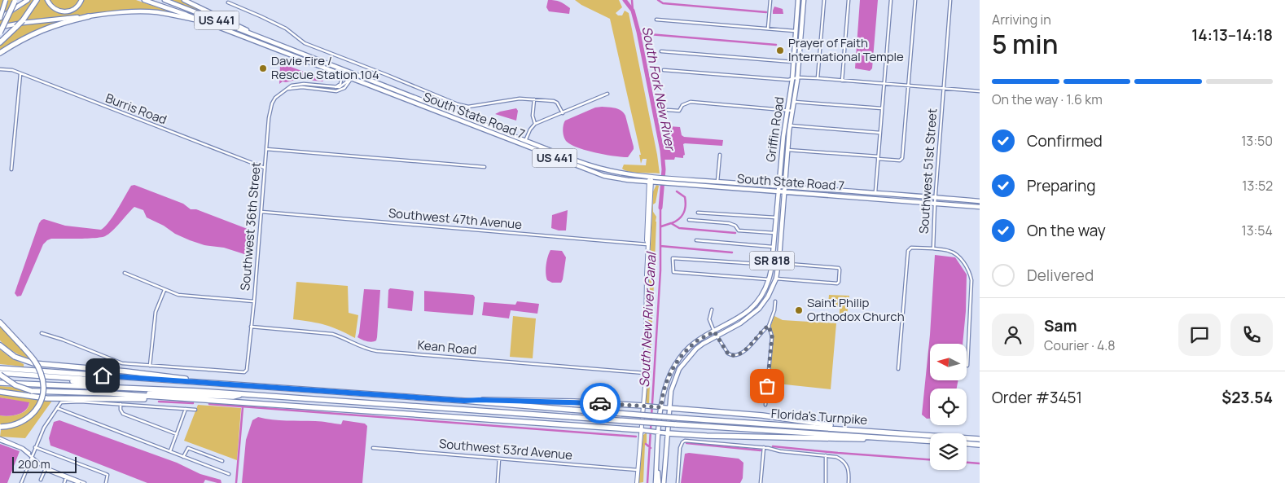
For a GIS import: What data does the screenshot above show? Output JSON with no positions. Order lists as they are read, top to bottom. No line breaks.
{"streets":{"highway":["Florida's Turnpike"],"main road":["US 441","South State Road 7","Griffin Road","SR 818"],"street":["Burris Road","Southwest 51st Street","Southwest 47th Avenue","Southwest 36th Street","Kean Road","Southwest 53rd Avenue"]},"crossings":[["Burris Road","Southwest 36th Street"],["South State Road 7","Griffin Road"],["South State Road 7","Southwest 51st Street"],["Southwest 47th Avenue","Southwest 36th Street"],["Southwest 36th Street","Kean Road"]],"water":["South Fork New River","South New River Canal"],"places":["Prayer of Faith International Temple","Davie Fire / Rescue Station 104","Saint Philip Orthodox Church"],"scale_bar":"200 m","north":"left","page":{"heading":["5 min","Arriving in","14:13–14:18"],"panel":["Sam","Courier · 4.8","Order #3451","$23.54"],"bar":"On the way · 1.6 km","list":[["Confirmed","13:50"],["Preparing","13:52"],["On the way","13:54"],"Delivered"],"scale":"200 m"}}
